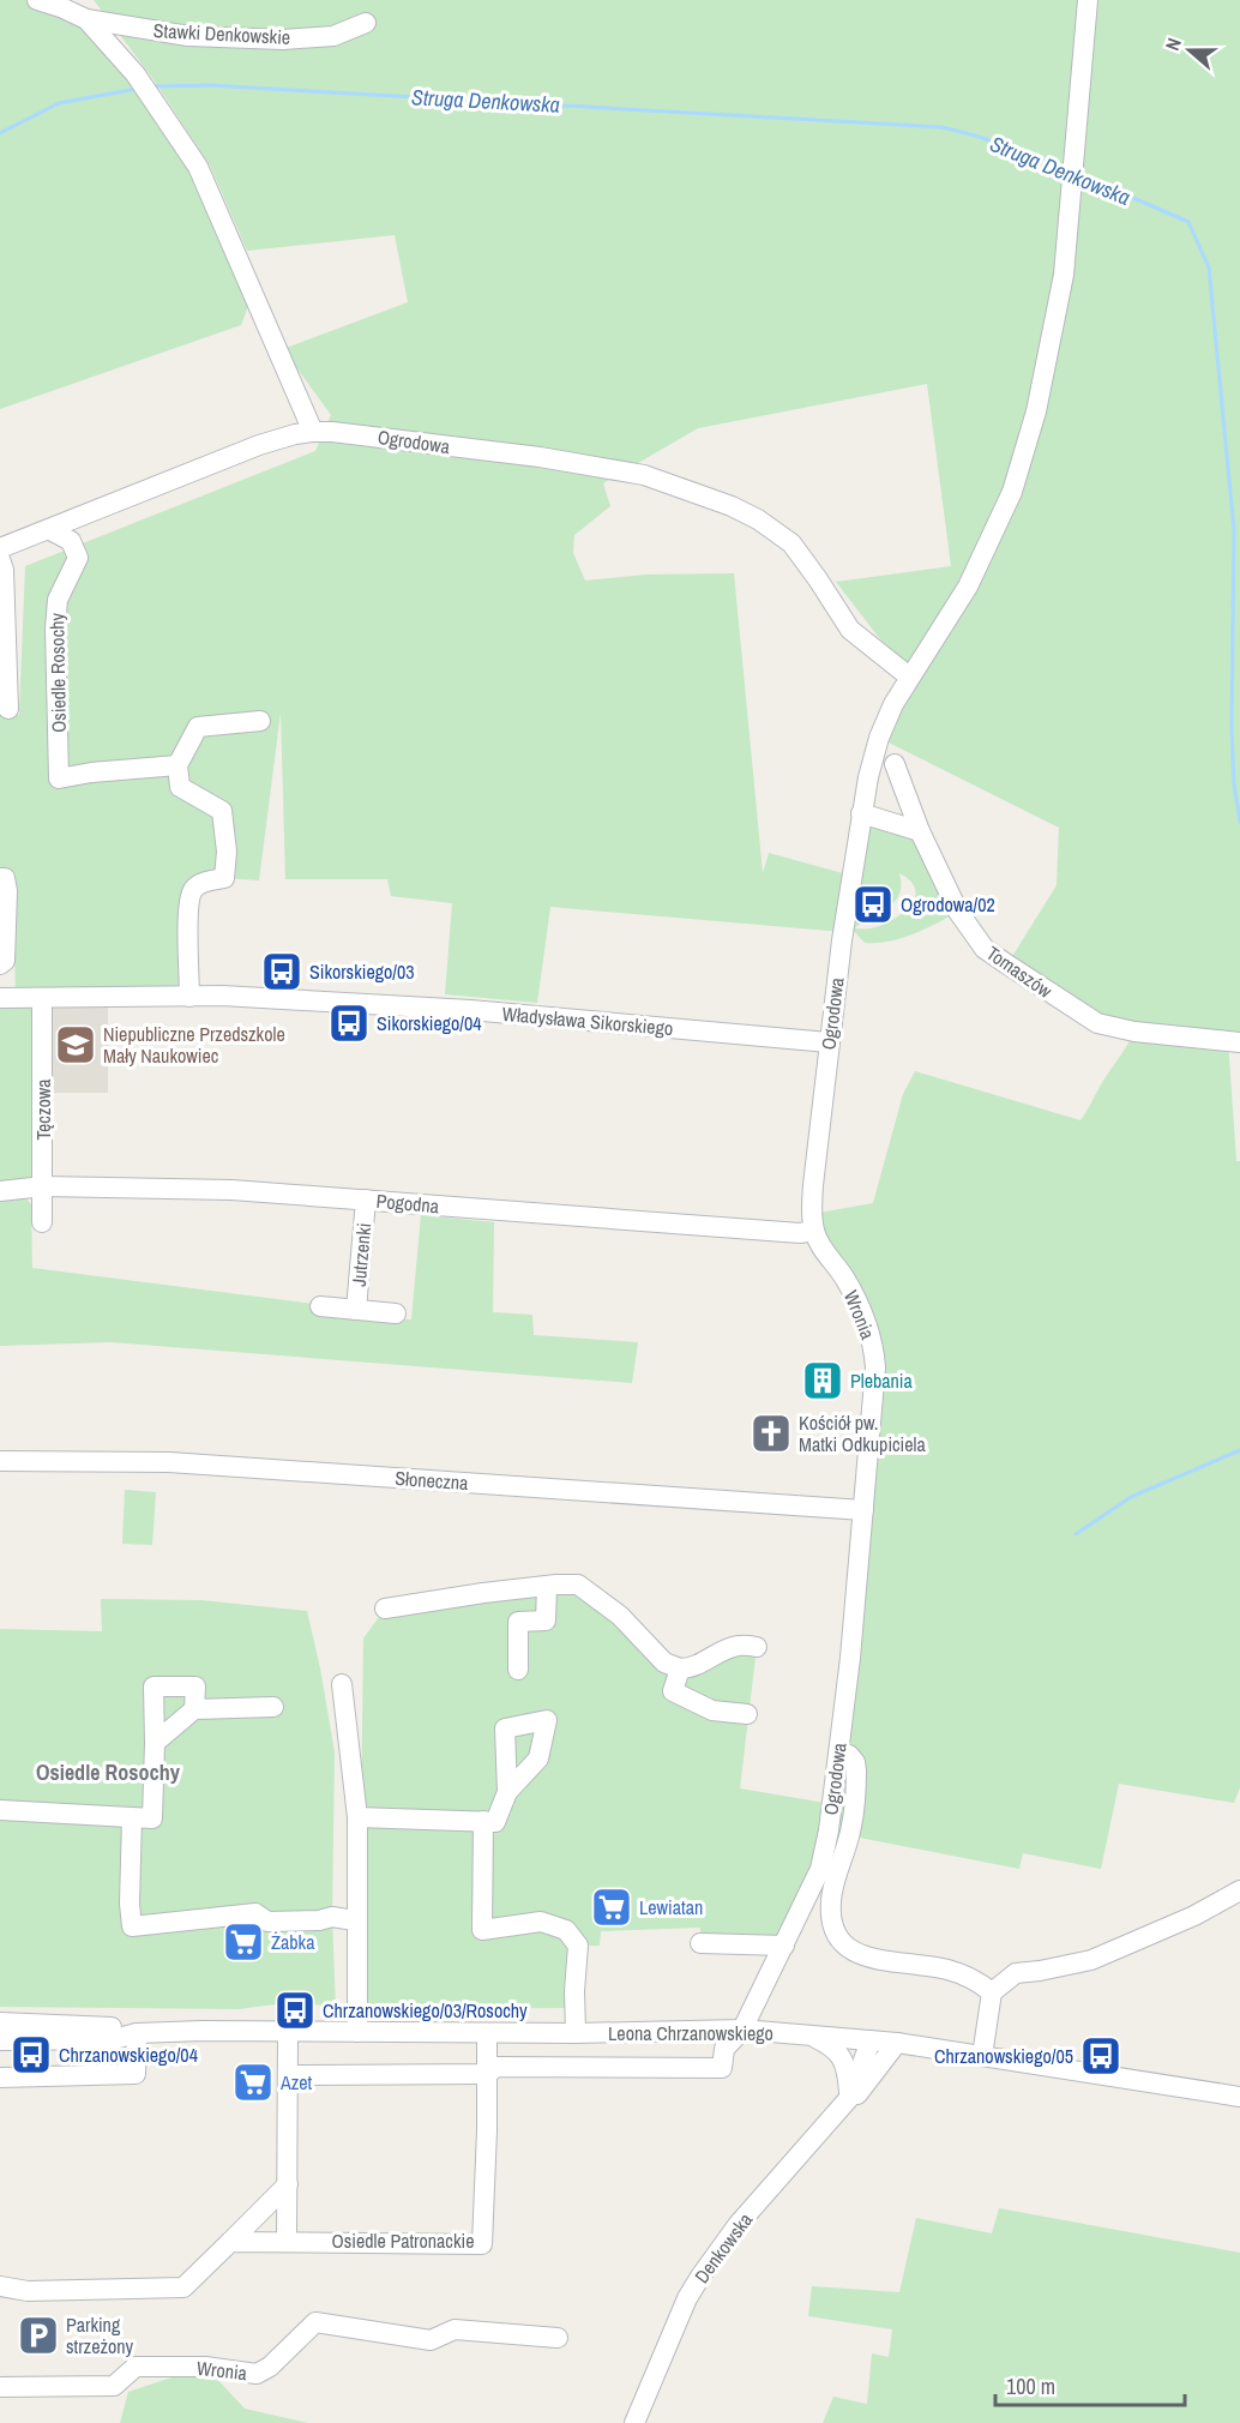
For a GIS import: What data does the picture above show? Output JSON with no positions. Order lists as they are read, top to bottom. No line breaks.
{"streets":{"street":["Stawki Denkowskie","Ogrodowa","Osiedle Rosochy","Tomaszów","Władysława Sikorskiego","Tęczowa","Pogodna","Jutrzenki","Wronia","Słoneczna","Leona Chrzanowskiego","Osiedle Patronackie","Denkowska"]},"crossings":[["Ogrodowa","Władysława Sikorskiego"],["Ogrodowa","Pogodna"],["Ogrodowa","Wronia"],["Ogrodowa","Słoneczna"],["Ogrodowa","Leona Chrzanowskiego"],["Ogrodowa","Osiedle Patronackie"],["Władysława Sikorskiego","Tęczowa"],["Tęczowa","Pogodna"],["Pogodna","Jutrzenki"],["Pogodna","Wronia"],["Wronia","Słoneczna"],["Leona Chrzanowskiego","Osiedle Patronackie"],["Leona Chrzanowskiego","Denkowska"]],"districts":["Osiedle Rosochy"],"water":["Struga Denkowska"],"places":{"bus stop":["Ogrodowa/02","Sikorskiego/03","Sikorskiego/04","Chrzanowskiego/03/Rosochy","Chrzanowskiego/04","Chrzanowskiego/05"],"school or university":["Niepubliczne Przedszkole Mały Naukowiec"],"building":["Plebania"],"church":["Kościół pw. Matki Odkupiciela"],"supermarket":["Lewiatan","Żabka","Azet"],"parking":["Parking strzeżony"]},"scale_bar":"100 m","north":"left"}
